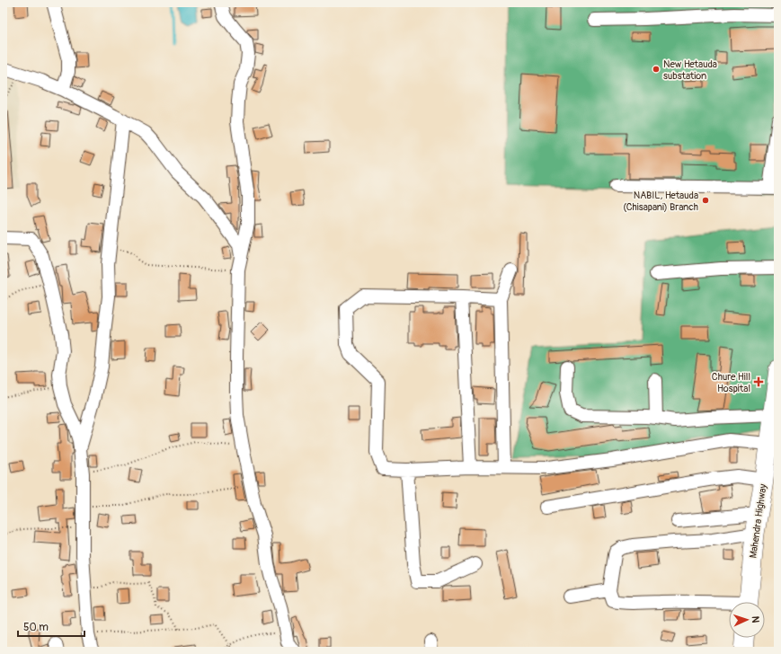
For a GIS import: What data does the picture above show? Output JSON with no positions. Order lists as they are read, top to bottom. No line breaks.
{"streets":{"highway":["Mahendra Highway"]},"places":{"other":["New Hetauda substation","NABIL, Hetauda (Chisapani) Branch"],"health":["Chure Hill Hospital"]},"scale_bar":"50 m","north":"right"}
